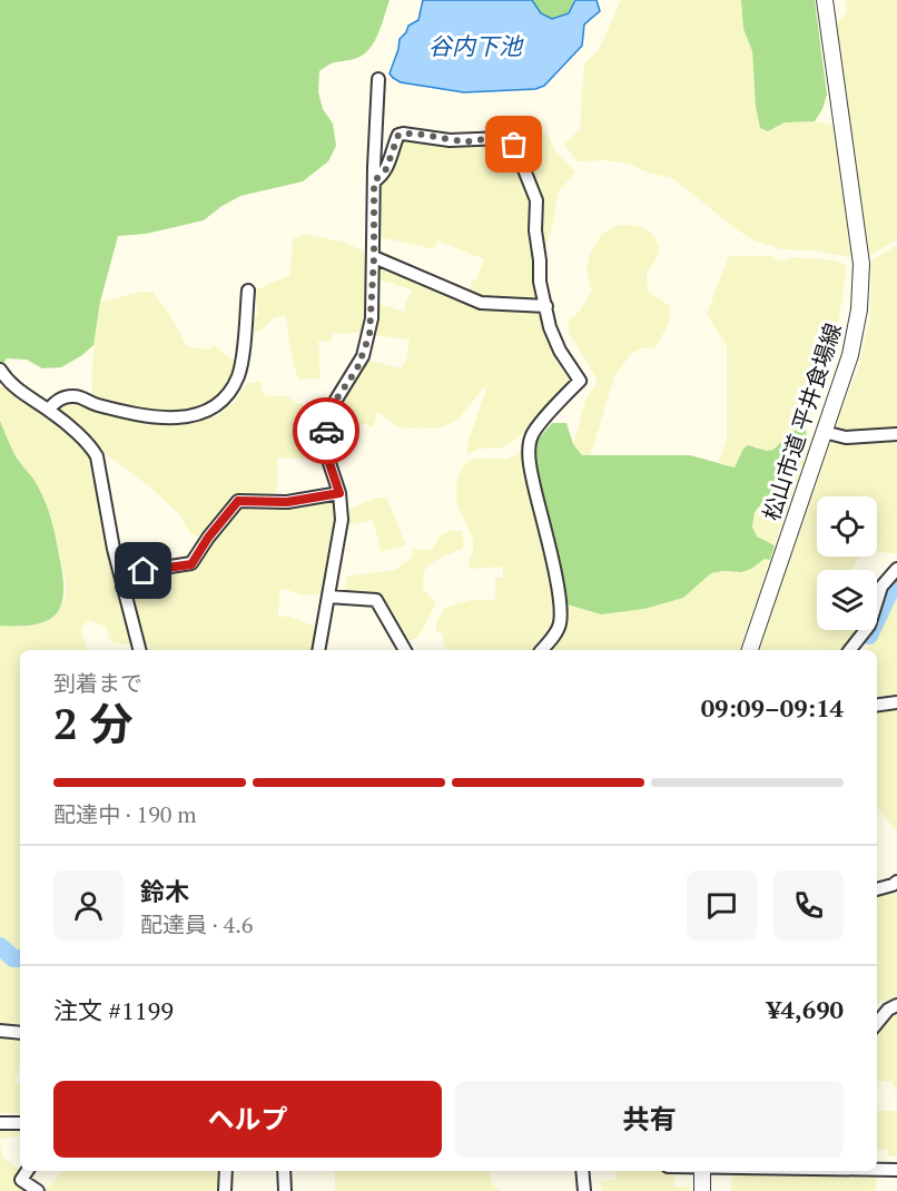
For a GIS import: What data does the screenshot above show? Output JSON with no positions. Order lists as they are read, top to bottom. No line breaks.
{"streets":{"street":["松山市道 平井食場線"]},"water":["谷内下池"],"page":{"heading":["2 分","到着まで","09:09–09:14"],"panel":["鈴木","配達員 · 4.6","注文 #1199","¥4,690"],"bar":"配達中 · 190 m","buttons":["ヘルプ","共有"]}}
